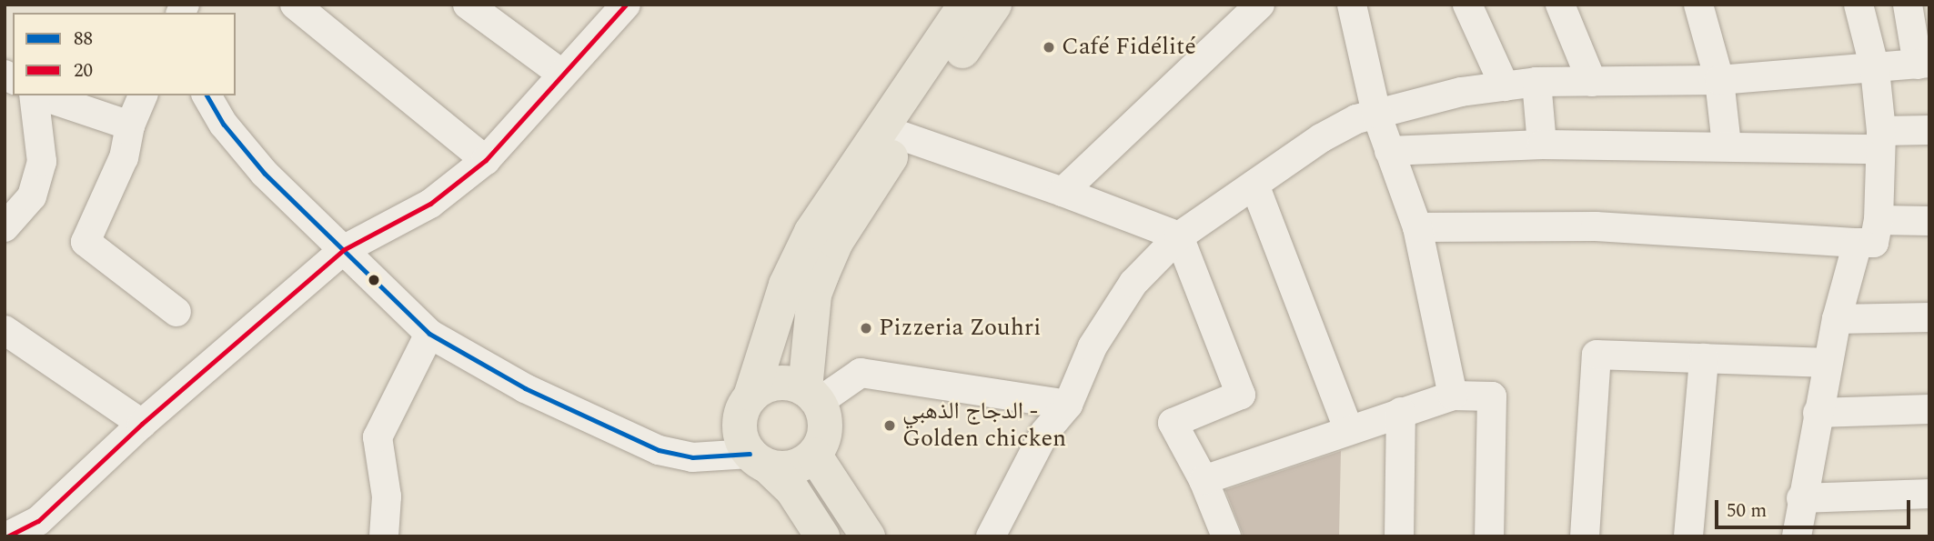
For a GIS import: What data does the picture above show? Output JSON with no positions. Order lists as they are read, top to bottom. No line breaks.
{"places":["Café Fidélité","Pizzeria Zouhri","الدجاج الذهبي - Golden chicken"],"lines":["transit line 20","transit line 88"],"legend":["88","20"],"scale_bar":"50 m"}
